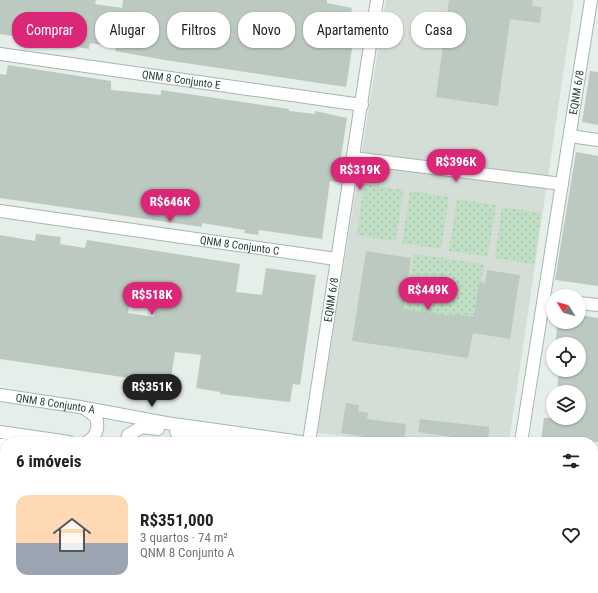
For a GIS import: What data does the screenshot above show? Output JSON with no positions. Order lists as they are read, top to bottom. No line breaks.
{"streets":{"street":["QNM 8 Conjunto E","EQNM 6/8","QNM 8 Conjunto C","QNM 8 Conjunto A"]},"crossings":[["QNM 8 Conjunto E","EQNM 6/8"],["EQNM 6/8","QNM 8 Conjunto C"]],"north":"top left","page":{"chip":["Comprar","Alugar","Filtros","Novo","Apartamento","Casa"],"price":["R$396K","R$319K","R$646K","R$449K","R$518K","R$351K"],"heading":"6 imóveis","list":[{"name":"R$351,000","note":"3 quartos · 74 m² · QNM 8 Conjunto A"}]}}
